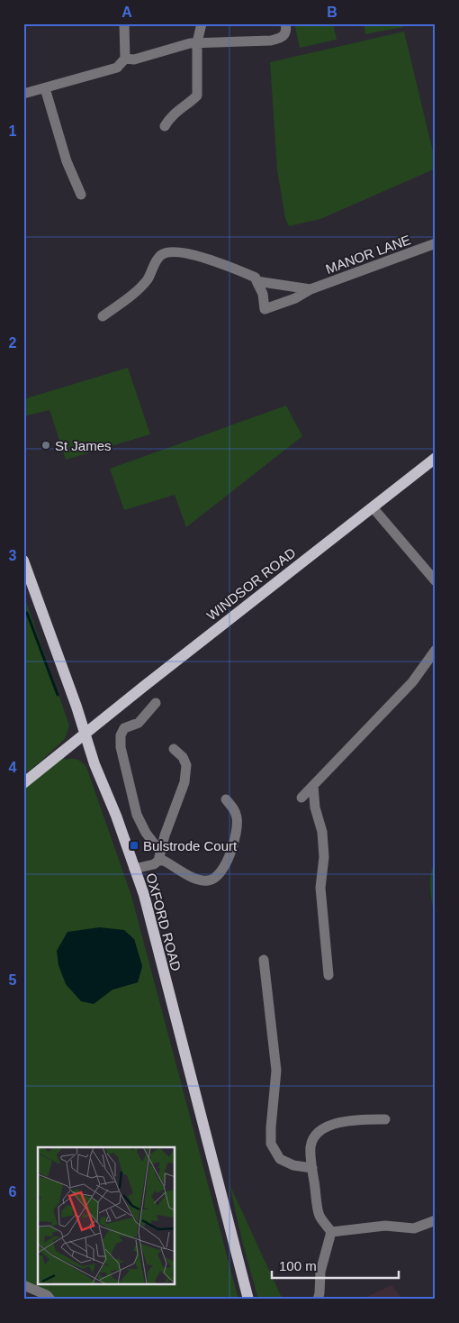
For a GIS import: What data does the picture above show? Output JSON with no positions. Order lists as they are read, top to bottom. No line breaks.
{"streets":{"main road":["WINDSOR ROAD","OXFORD ROAD"],"street":["MANOR LANE"]},"crossings":[["WINDSOR ROAD","OXFORD ROAD"]],"places":{"other":["St James"],"transit":["Bulstrode Court"]},"scale_bar":"100 m","grid":{"columns":["A","B"],"rows":["1","2","3","4","5","6"]}}
